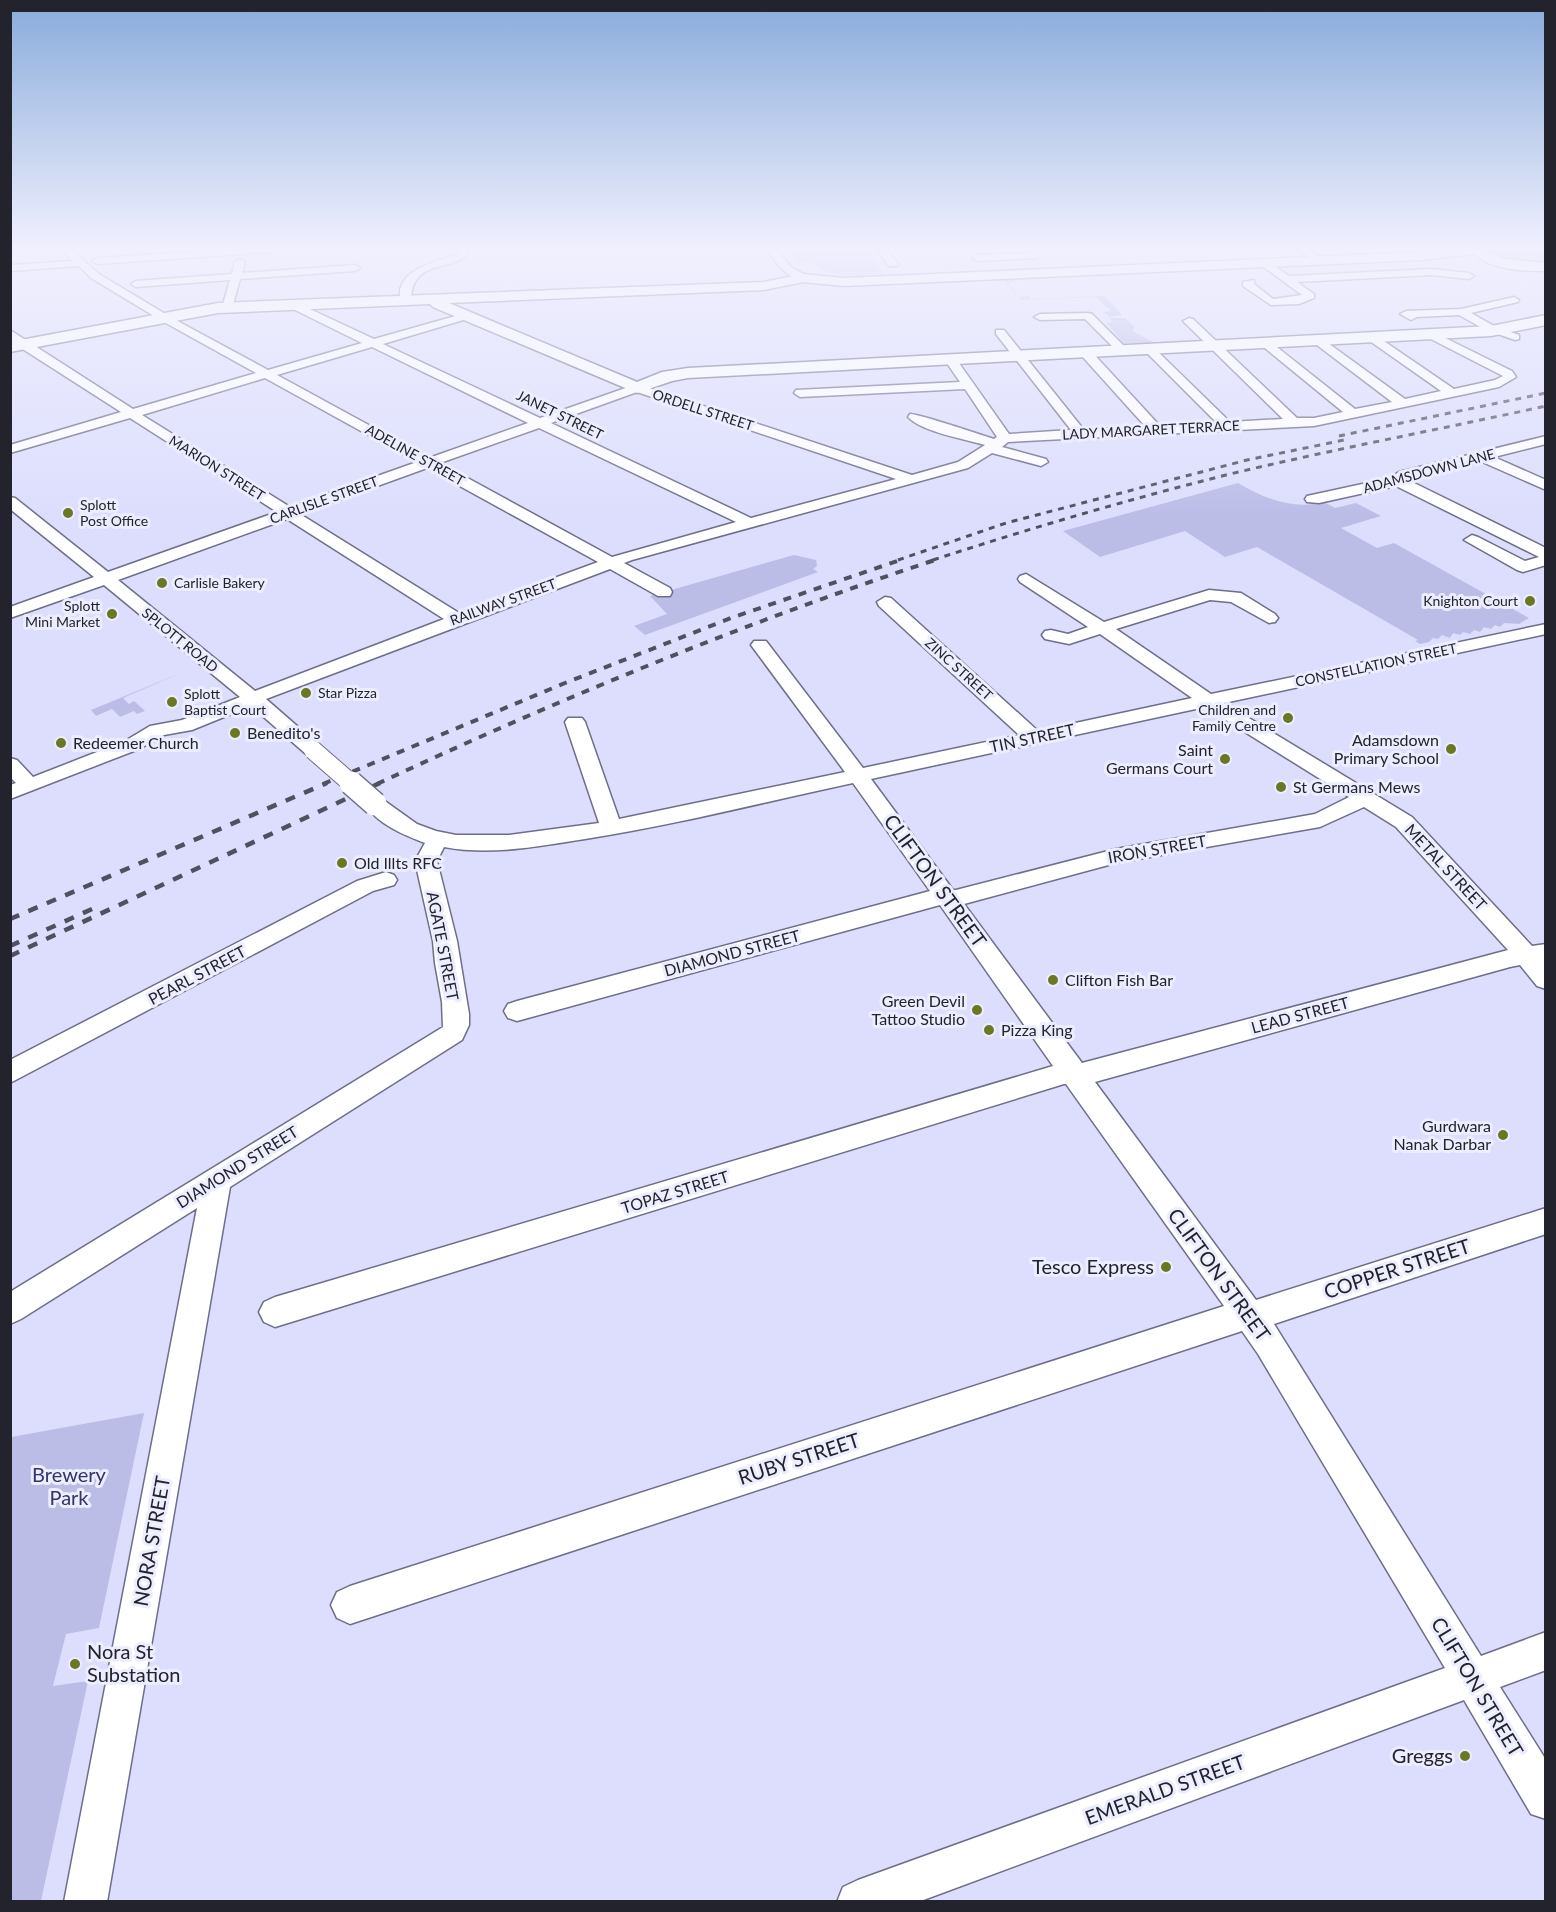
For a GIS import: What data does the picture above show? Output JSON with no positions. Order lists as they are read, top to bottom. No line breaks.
{"streets":{"street":["ORDELL STREET","JANET STREET","LADY MARGARET TERRACE","ADELINE STREET","MARION STREET","ADAMSDOWN LANE","CARLISLE STREET","RAILWAY STREET","SPLOTT ROAD","CONSTELLATION STREET","ZINC STREET","TIN STREET","IRON STREET","METAL STREET","CLIFTON STREET","AGATE STREET","DIAMOND STREET","PEARL STREET","LEAD STREET","TOPAZ STREET","COPPER STREET","RUBY STREET","NORA STREET","EMERALD STREET"]},"crossings":[["ORDELL STREET","CARLISLE STREET"],["ORDELL STREET","RAILWAY STREET"],["JANET STREET","CARLISLE STREET"],["JANET STREET","RAILWAY STREET"],["LADY MARGARET TERRACE","RAILWAY STREET"],["ADELINE STREET","CARLISLE STREET"],["ADELINE STREET","RAILWAY STREET"],["MARION STREET","CARLISLE STREET"],["MARION STREET","RAILWAY STREET"],["CARLISLE STREET","SPLOTT ROAD"],["RAILWAY STREET","SPLOTT ROAD"],["SPLOTT ROAD","TIN STREET"],["SPLOTT ROAD","AGATE STREET"],["CONSTELLATION STREET","TIN STREET"],["CONSTELLATION STREET","METAL STREET"],["ZINC STREET","TIN STREET"],["TIN STREET","METAL STREET"],["TIN STREET","CLIFTON STREET"],["IRON STREET","METAL STREET"],["IRON STREET","CLIFTON STREET"],["IRON STREET","DIAMOND STREET"],["METAL STREET","LEAD STREET"],["CLIFTON STREET","DIAMOND STREET"],["CLIFTON STREET","LEAD STREET"],["CLIFTON STREET","TOPAZ STREET"],["CLIFTON STREET","COPPER STREET"],["CLIFTON STREET","RUBY STREET"],["CLIFTON STREET","EMERALD STREET"],["AGATE STREET","DIAMOND STREET"],["DIAMOND STREET","NORA STREET"],["LEAD STREET","TOPAZ STREET"],["COPPER STREET","RUBY STREET"]],"parks":["Brewery Park"],"places":["Splott Post Office","Carlisle Bakery","Knighton Court","Splott Mini Market","Star Pizza","Splott Baptist Court","Children and Family Centre","Benedito's","Redeemer Church","Adamsdown Primary School","Saint Germans Court","St Germans Mews","Old Illts RFC","Clifton Fish Bar","Green Devil Tattoo Studio","Pizza King","Gurdwara Nanak Darbar","Tesco Express","Nora St Substation","Greggs"]}
